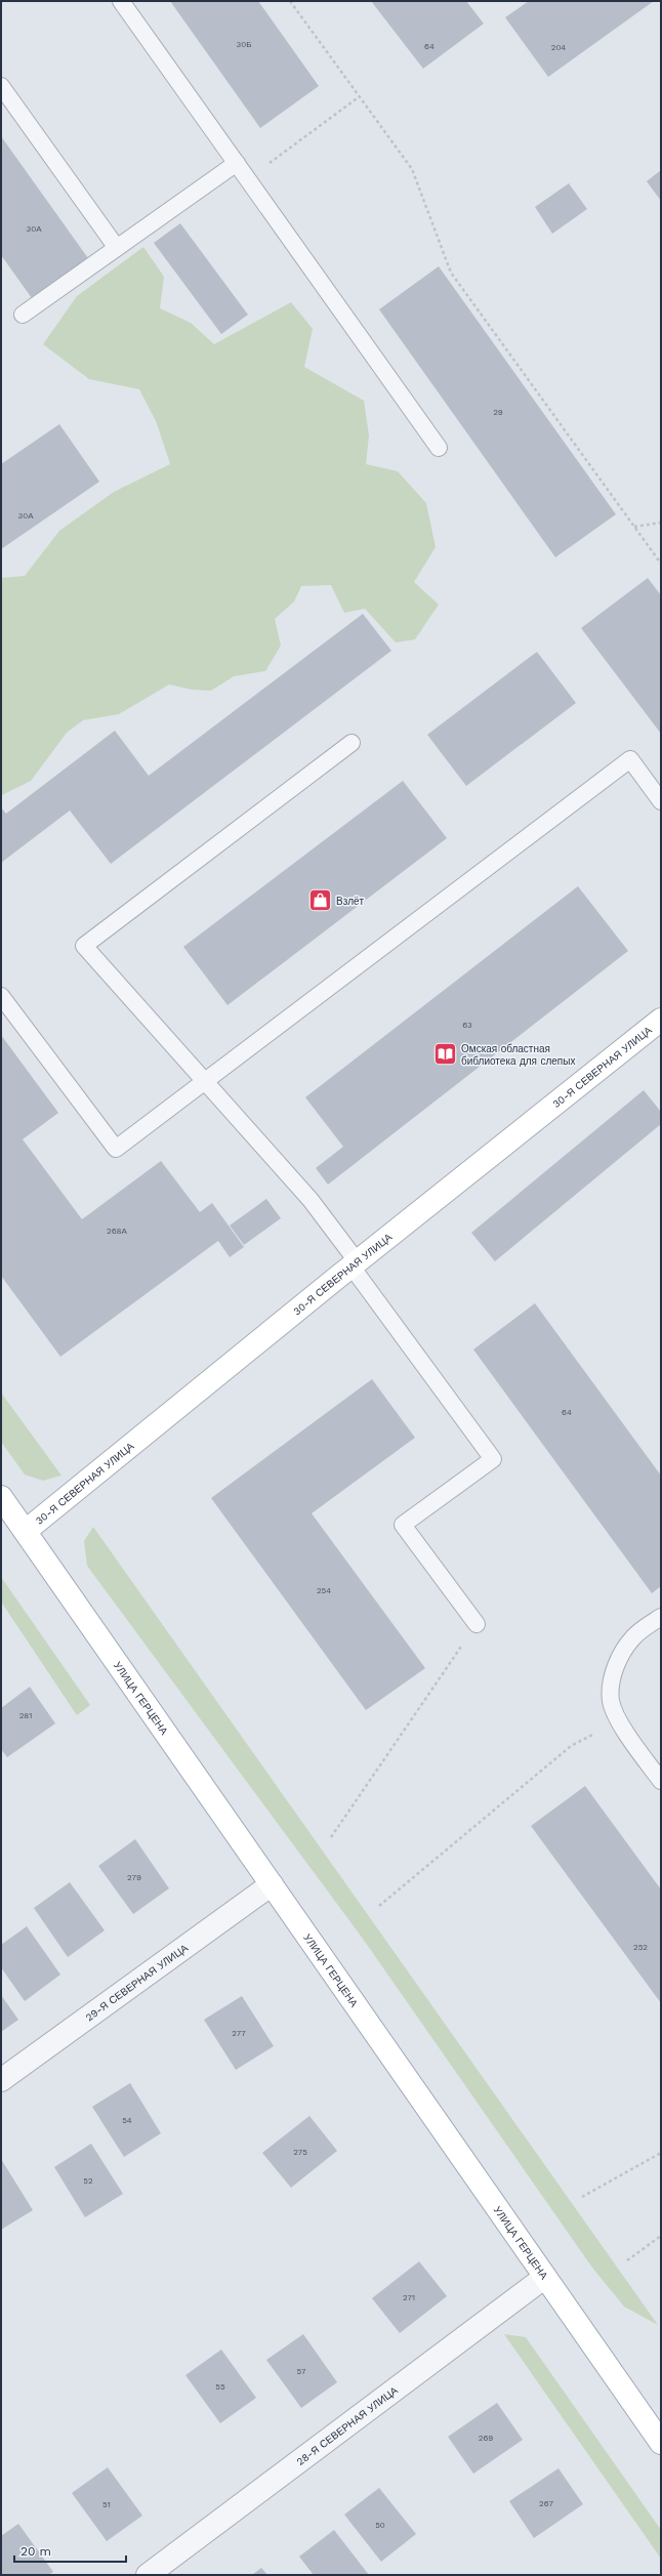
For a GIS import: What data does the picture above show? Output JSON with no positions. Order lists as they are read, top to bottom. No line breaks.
{"streets":{"main road":["30-Я СЕВЕРНАЯ УЛИЦА","УЛИЦА ГЕРЦЕНА"],"street":["29-Я СЕВЕРНАЯ УЛИЦА","28-Я СЕВЕРНАЯ УЛИЦА"]},"crossings":[["30-Я СЕВЕРНАЯ УЛИЦА","УЛИЦА ГЕРЦЕНА"],["УЛИЦА ГЕРЦЕНА","29-Я СЕВЕРНАЯ УЛИЦА"],["УЛИЦА ГЕРЦЕНА","28-Я СЕВЕРНАЯ УЛИЦА"]],"places":{"shop":["Взлёт"],"library":["Омская областная библиотека для слепых"]},"house_numbers":["30Б","64","204","30А","29","30А","63","268А","64","254","281","279","252","277","54","275","52","271","57","55","269","267","51","50"],"scale_bar":"20 m"}
